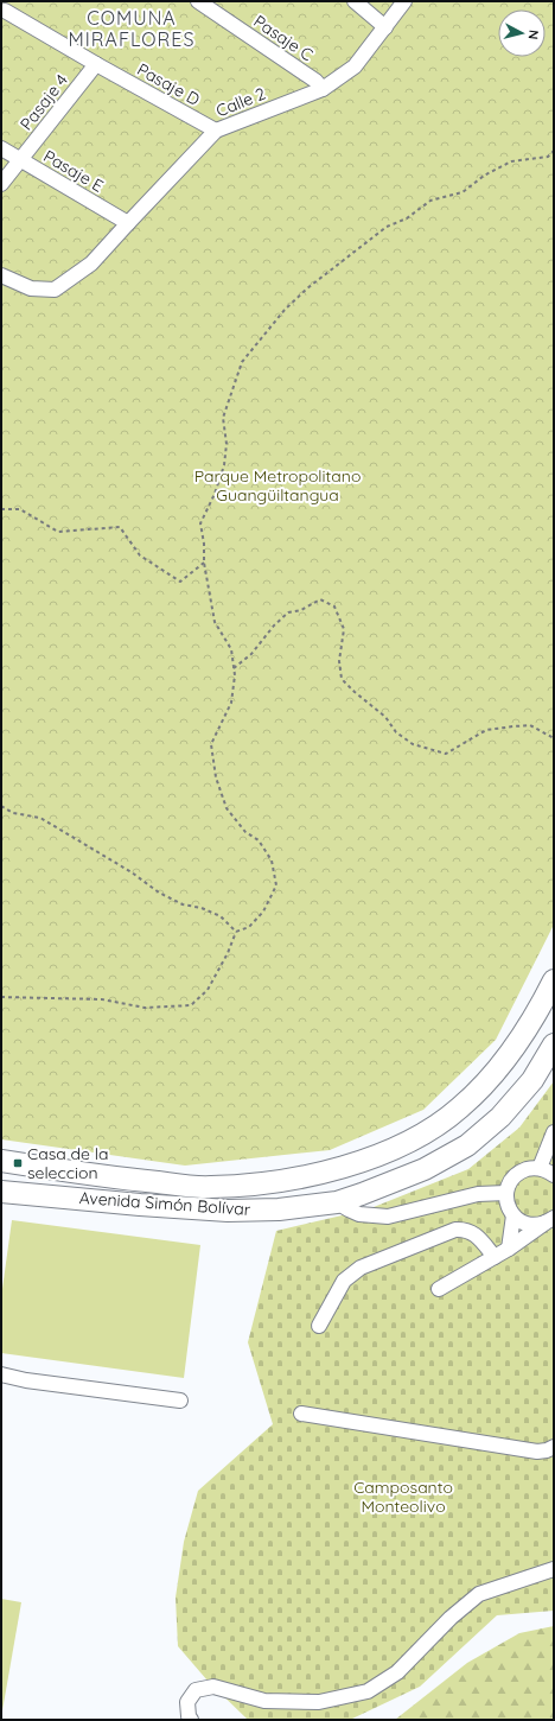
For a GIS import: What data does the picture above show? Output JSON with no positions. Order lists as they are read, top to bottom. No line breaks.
{"streets":{"highway":["Avenida Simón Bolívar"],"street":["Pasaje C","Pasaje D","Pasaje 4","Calle 2","Pasaje E"]},"crossings":[["Pasaje C","Calle 2"],["Pasaje D","Pasaje 4"],["Pasaje D","Calle 2"],["Pasaje 4","Pasaje E"],["Calle 2","Pasaje E"]],"districts":["COMUNA MIRAFLORES"],"parks":["Parque Metropolitano Guangüiltangua","Camposanto Monteolivo"],"places":{"transit":["Casa de la seleccion"]},"north":"right"}
